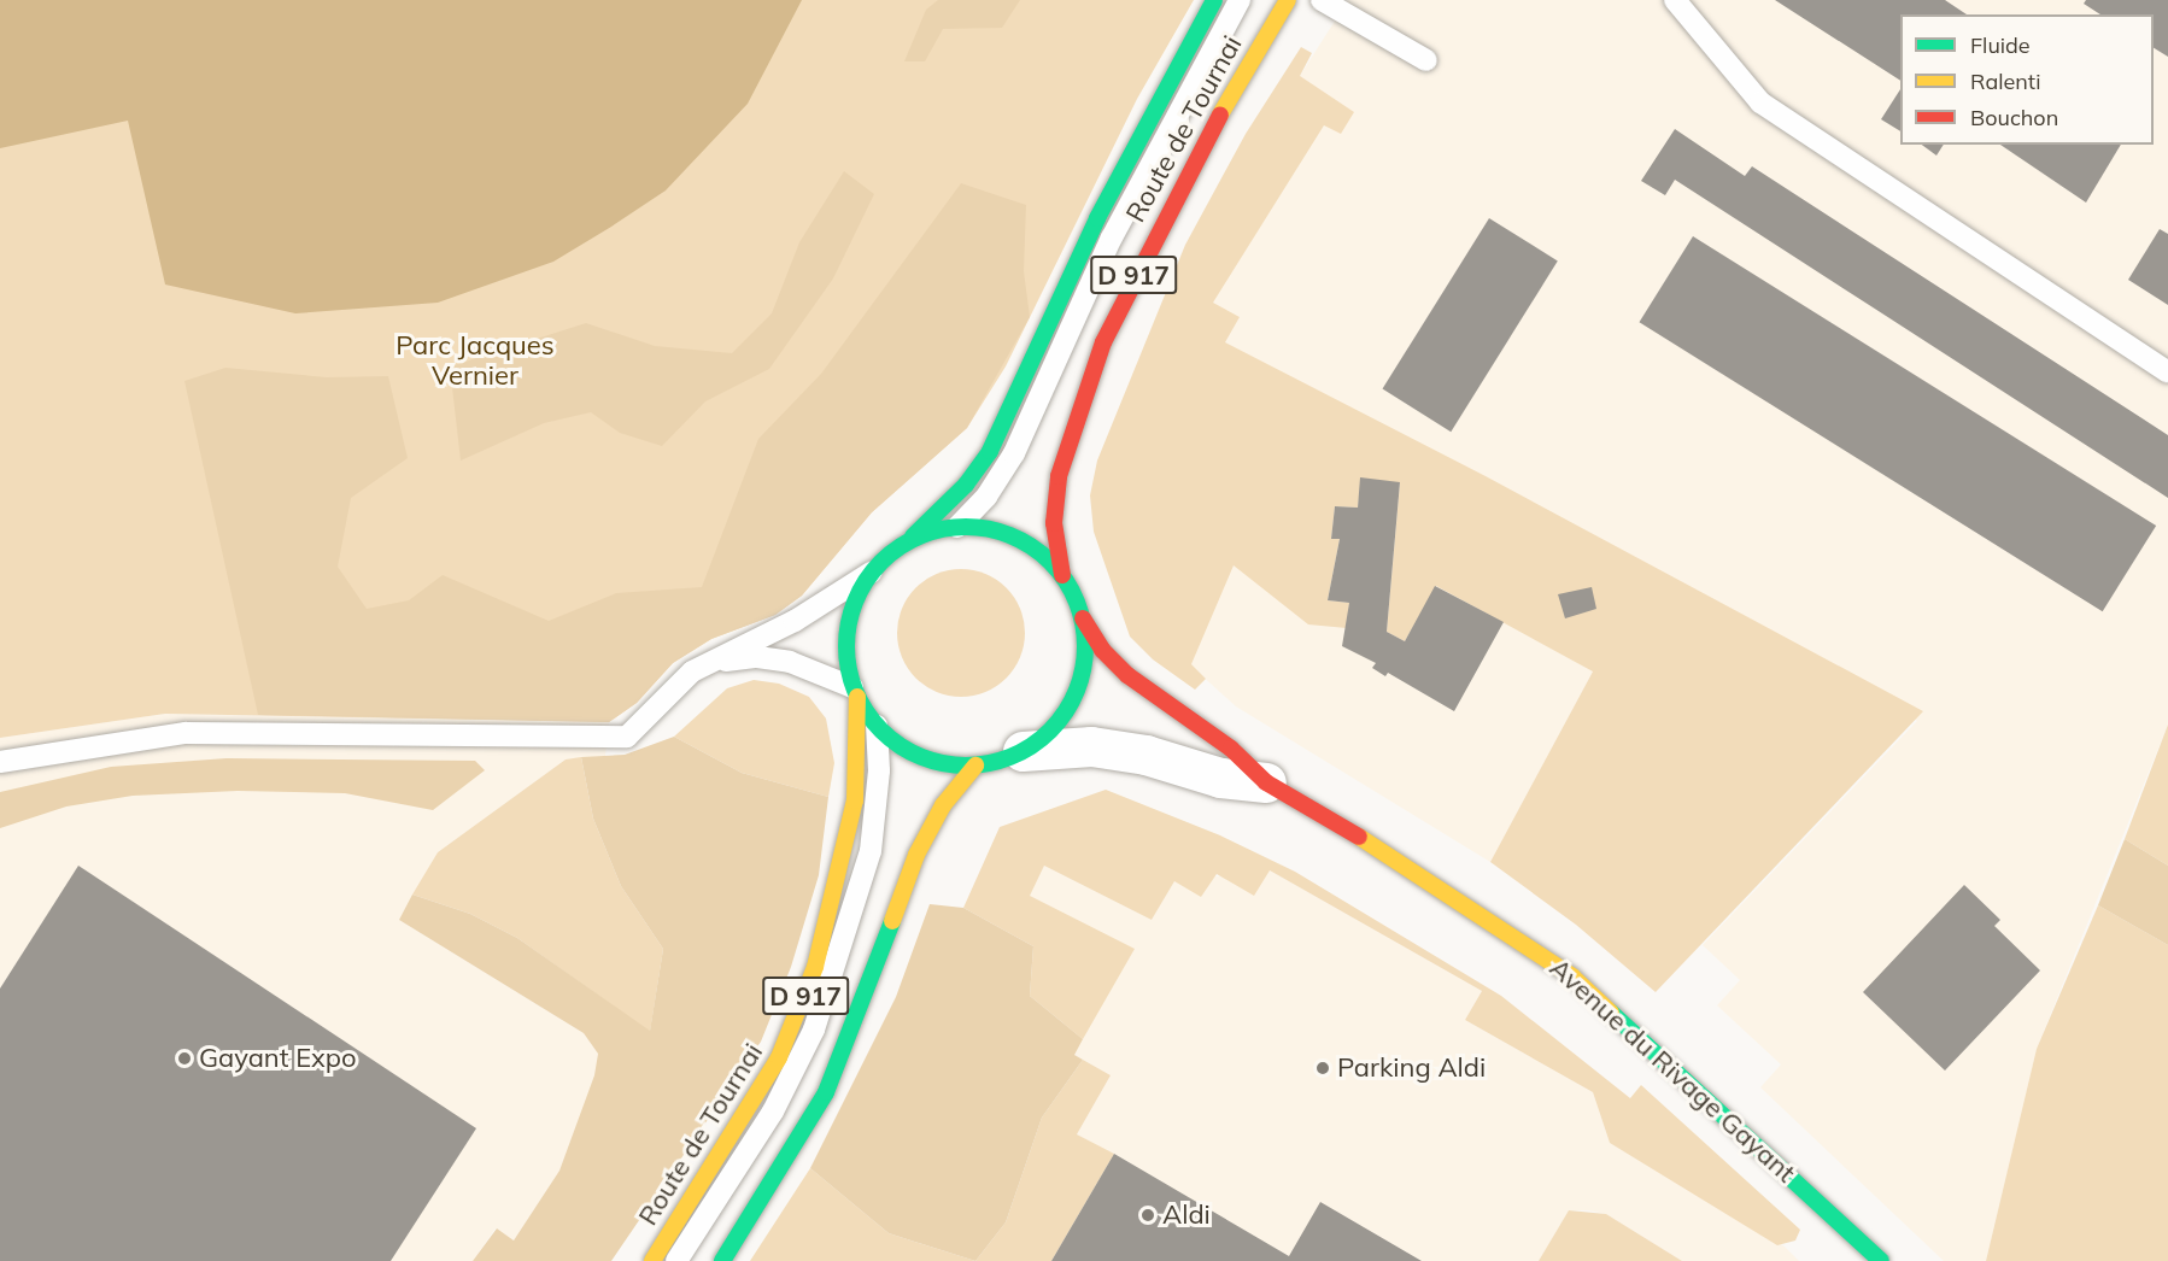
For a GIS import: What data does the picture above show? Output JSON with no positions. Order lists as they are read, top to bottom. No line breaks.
{"streets":{"main road":["Route de Tournai","D 917","Avenue du Rivage Gayant"]},"crossings":[["Route de Tournai","D 917"],["Route de Tournai","Avenue du Rivage Gayant"],["D 917","Avenue du Rivage Gayant"]],"parks":["Parc Jacques Vernier"],"places":["Gayant Expo","Parking Aldi","Aldi"],"legend":["Fluide","Ralenti","Bouchon"]}
